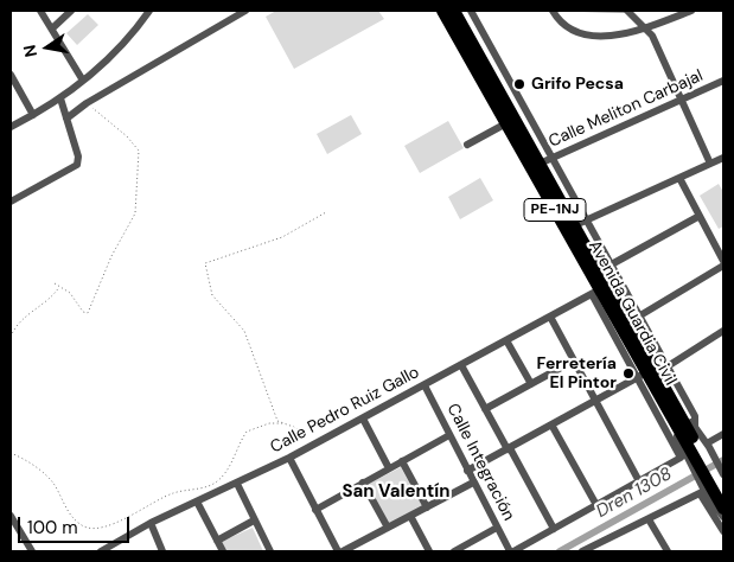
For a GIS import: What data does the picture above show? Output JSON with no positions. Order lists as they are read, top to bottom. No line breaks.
{"streets":{"highway":["PE-1NJ","Avenida Guardia Civil"],"street":["Calle Meliton Carbajal","Calle Pedro Ruiz Gallo","Calle Integración"]},"crossings":[["Calle Meliton Carbajal","Avenida Guardia Civil"],["Avenida Guardia Civil","Calle Pedro Ruiz Gallo"],["Calle Pedro Ruiz Gallo","Calle Integración"]],"districts":["San Valentín"],"water":["Dren 1308"],"places":["Grifo Pecsa","Ferretería El Pintor"],"scale_bar":"100 m","north":"left"}
